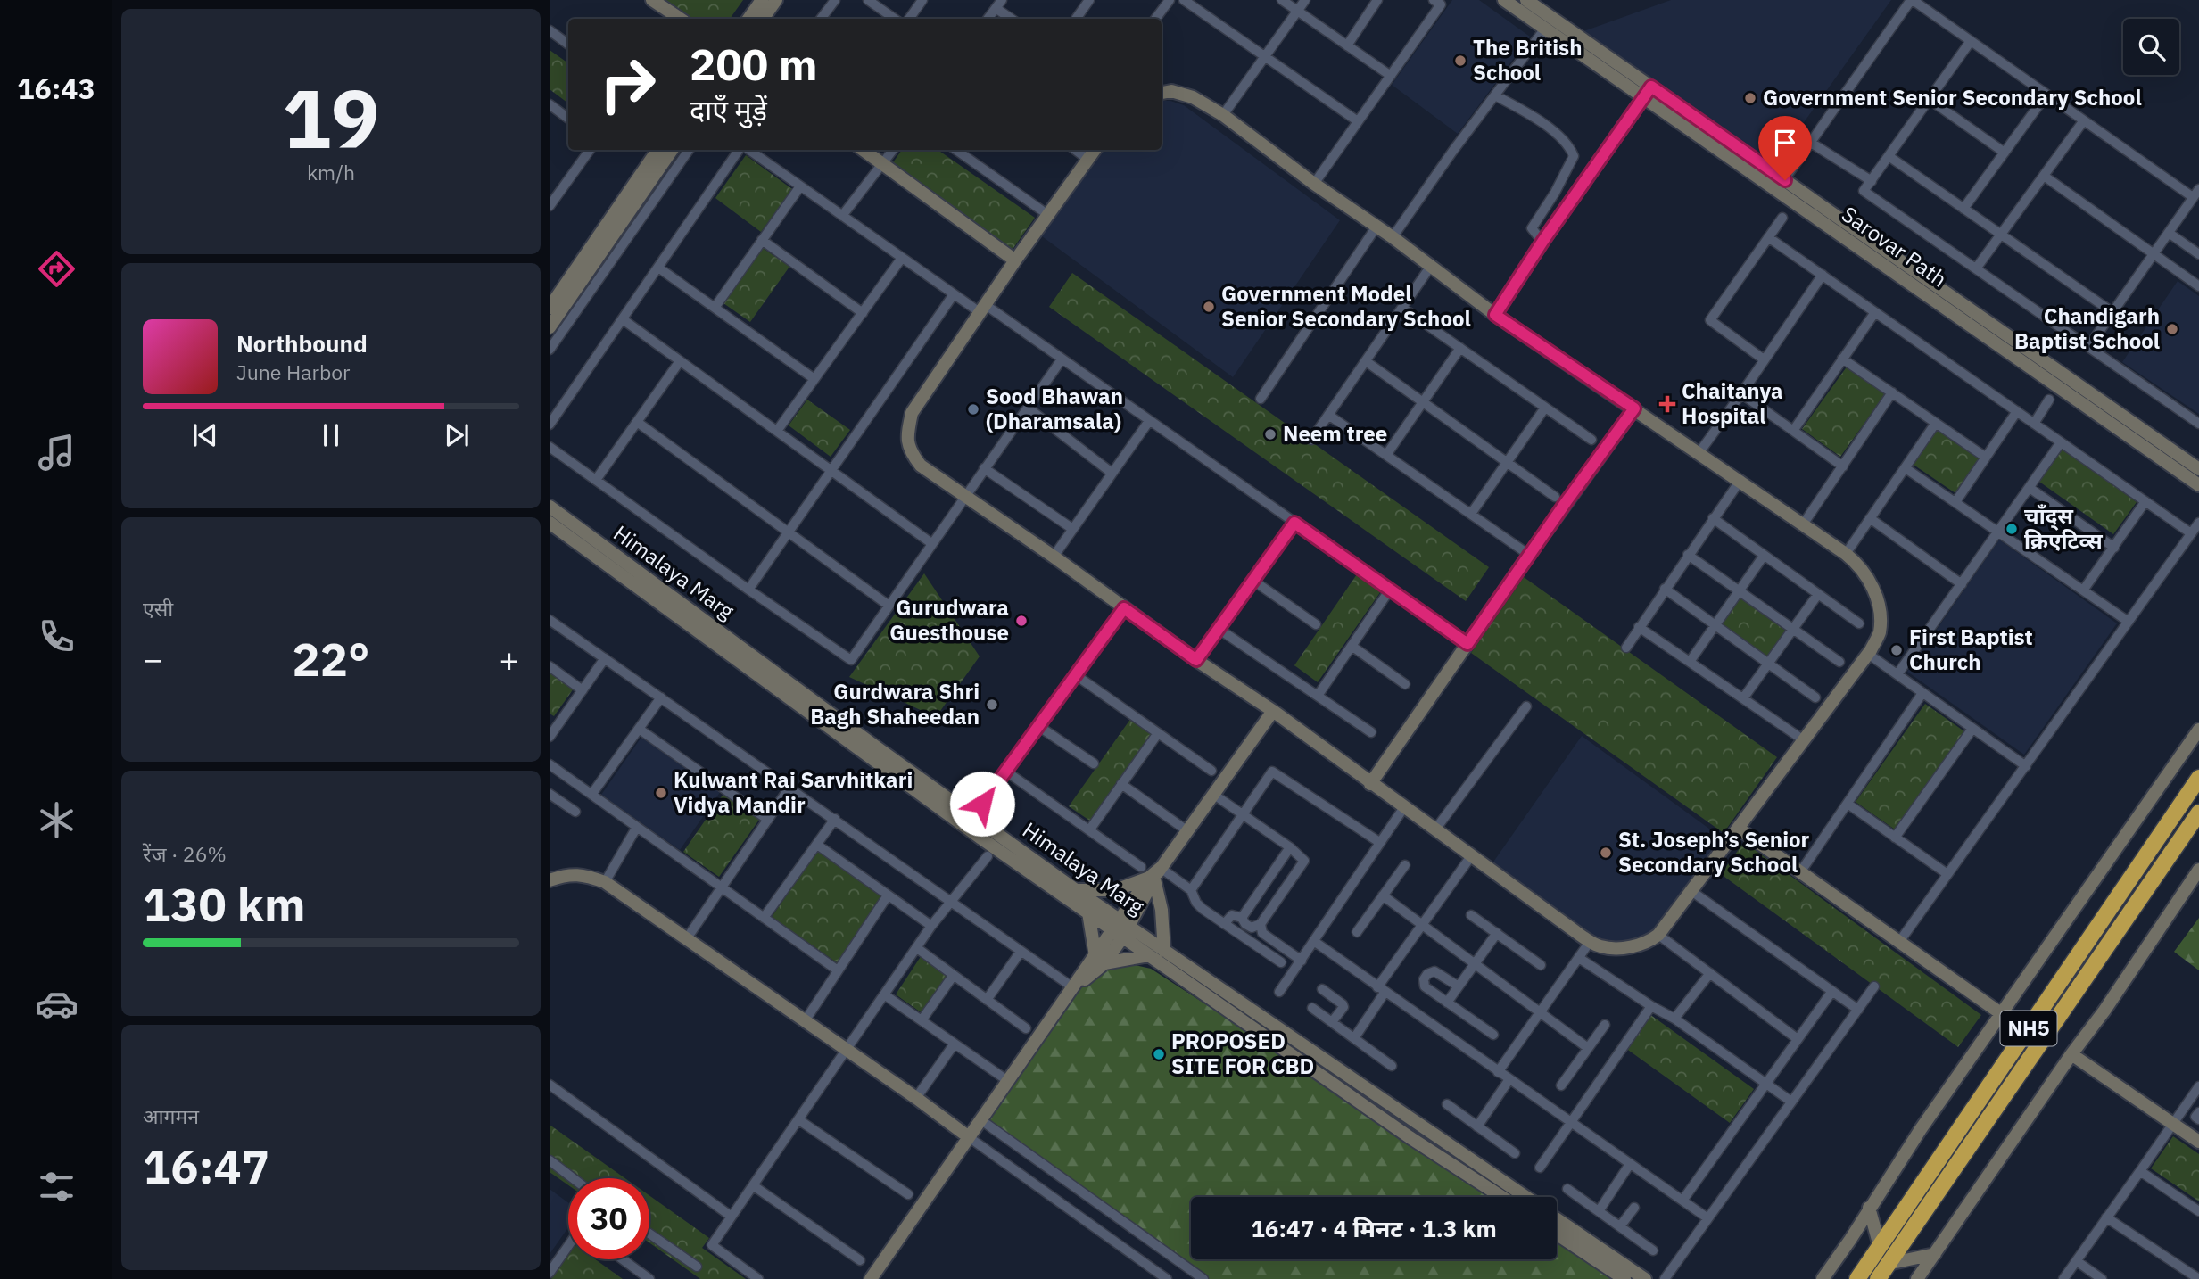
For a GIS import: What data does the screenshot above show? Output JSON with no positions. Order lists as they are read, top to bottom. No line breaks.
{"streets":{"highway":["NH5"],"street":["Sarovar Path","Himalaya Marg"]},"places":{"other":["The British School","Government Senior Secondary School","Government Model Senior Secondary School","Chandigarh Baptist School","Sood Bhawan (Dharamsala)","Neem tree","चाँद्स क्रिएटिव्स","Gurudwara Guesthouse","First Baptist Church","Gurdwara Shri Bagh Shaheedan","Kulwant Rai Sarvhitkari Vidya Mandir","St. Joseph’s Senior Secondary School","PROPOSED SITE FOR CBD"],"health":["Chaitanya Hospital"]},"page":{"tabs":"16:43","tile":[["19","km/h"],"एसी",["रेंज · 26%","130 km"],["आगमन","16:47"]],"turn":["200 m","दाएँ मुड़ें"],"song":["Northbound","June Harbor"],"heat":["−","22°","+"],"limit":"30","trip":"16:47 · 4 मिनट · 1.3 km"}}
